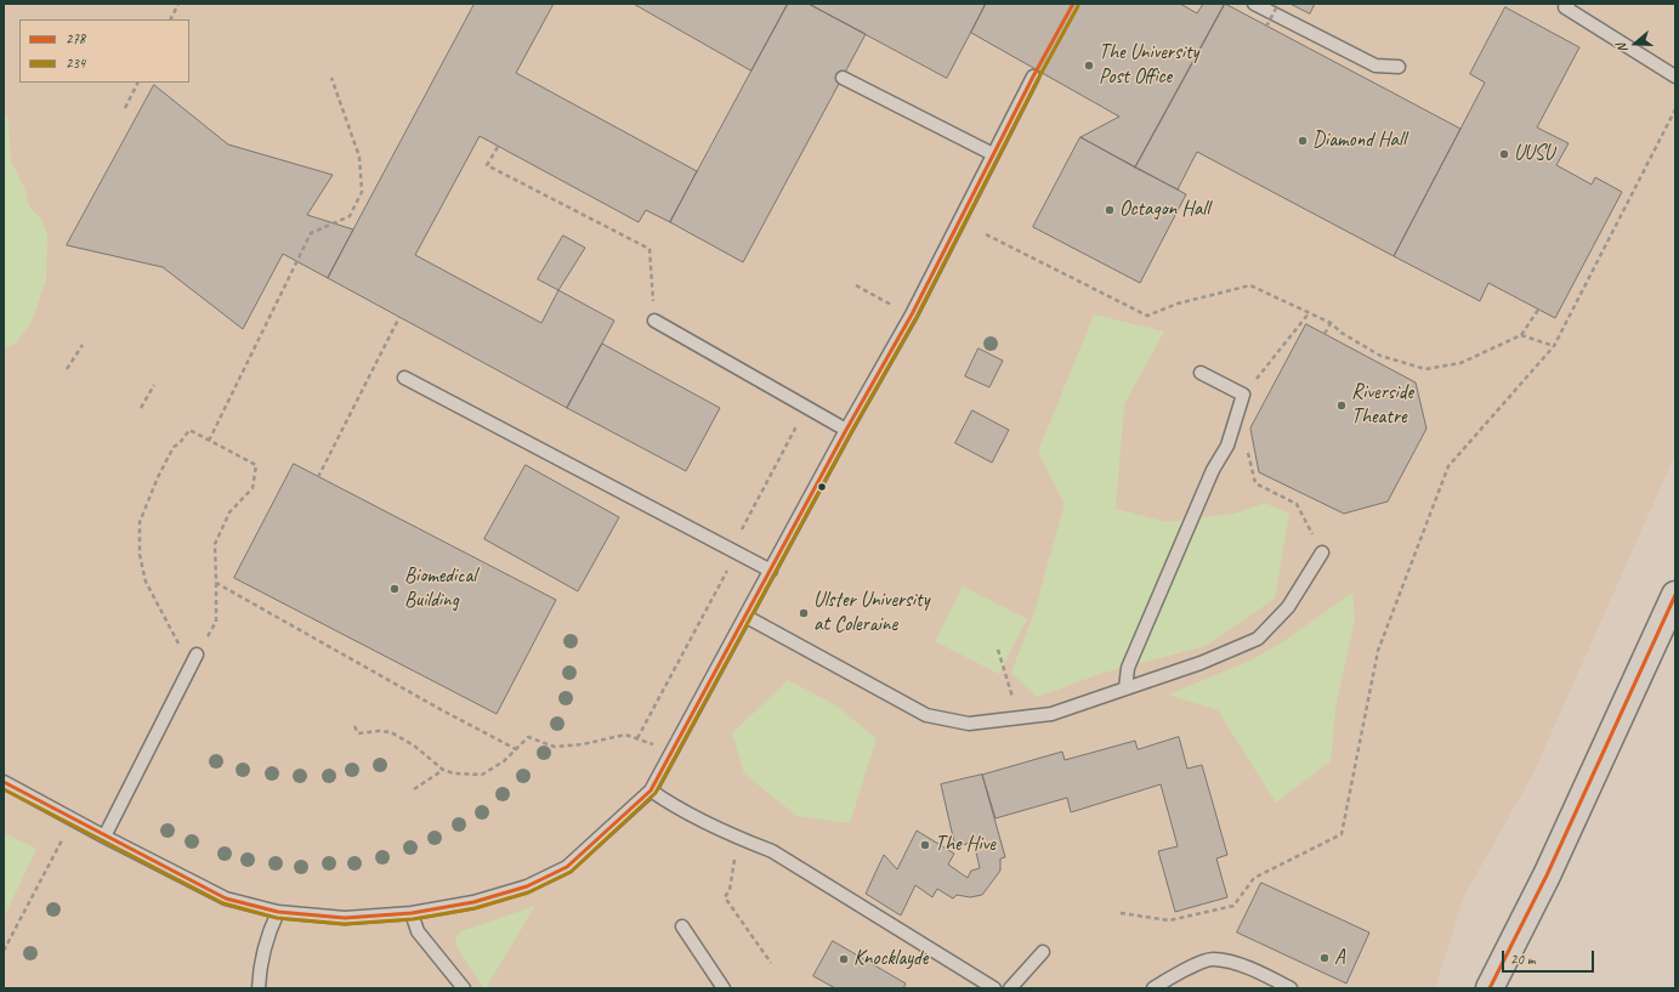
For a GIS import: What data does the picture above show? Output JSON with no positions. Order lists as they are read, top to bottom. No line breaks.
{"places":["The University Post Office","Diamond Hall","UUSU","Octagon Hall","Riverside Theatre","Biomedical Building","Ulster University at Coleraine","The Hive","A","Knocklayde"],"lines":["transit line 278","transit line 234"],"legend":["278","234"],"scale_bar":"20 m","north":"left"}
